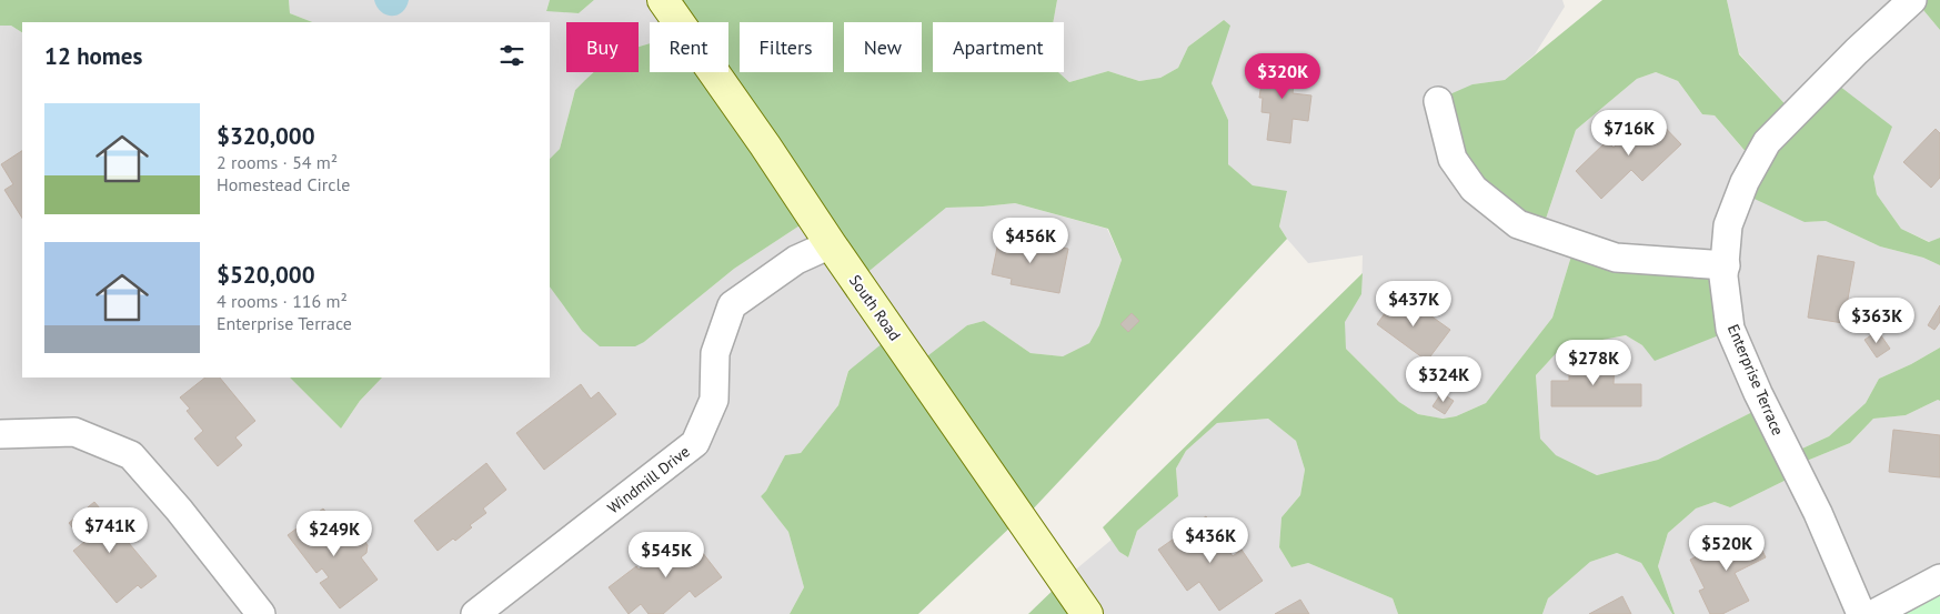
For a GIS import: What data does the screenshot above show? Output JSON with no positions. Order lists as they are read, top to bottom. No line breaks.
{"streets":{"street":["South Road","Enterprise Terrace","Windmill Drive"]},"crossings":[["South Road","Windmill Drive"]],"page":{"chip":["Buy","Rent","Filters","New","Apartment"],"heading":"12 homes","price":["$320K","$716K","$456K","$437K","$363K","$278K","$324K","$741K","$249K","$436K","$520K","$545K"],"list":[{"name":"$320,000","note":"2 rooms · 54 m² · Homestead Circle"},{"name":"$520,000","note":"4 rooms · 116 m² · Enterprise Terrace"}]}}
